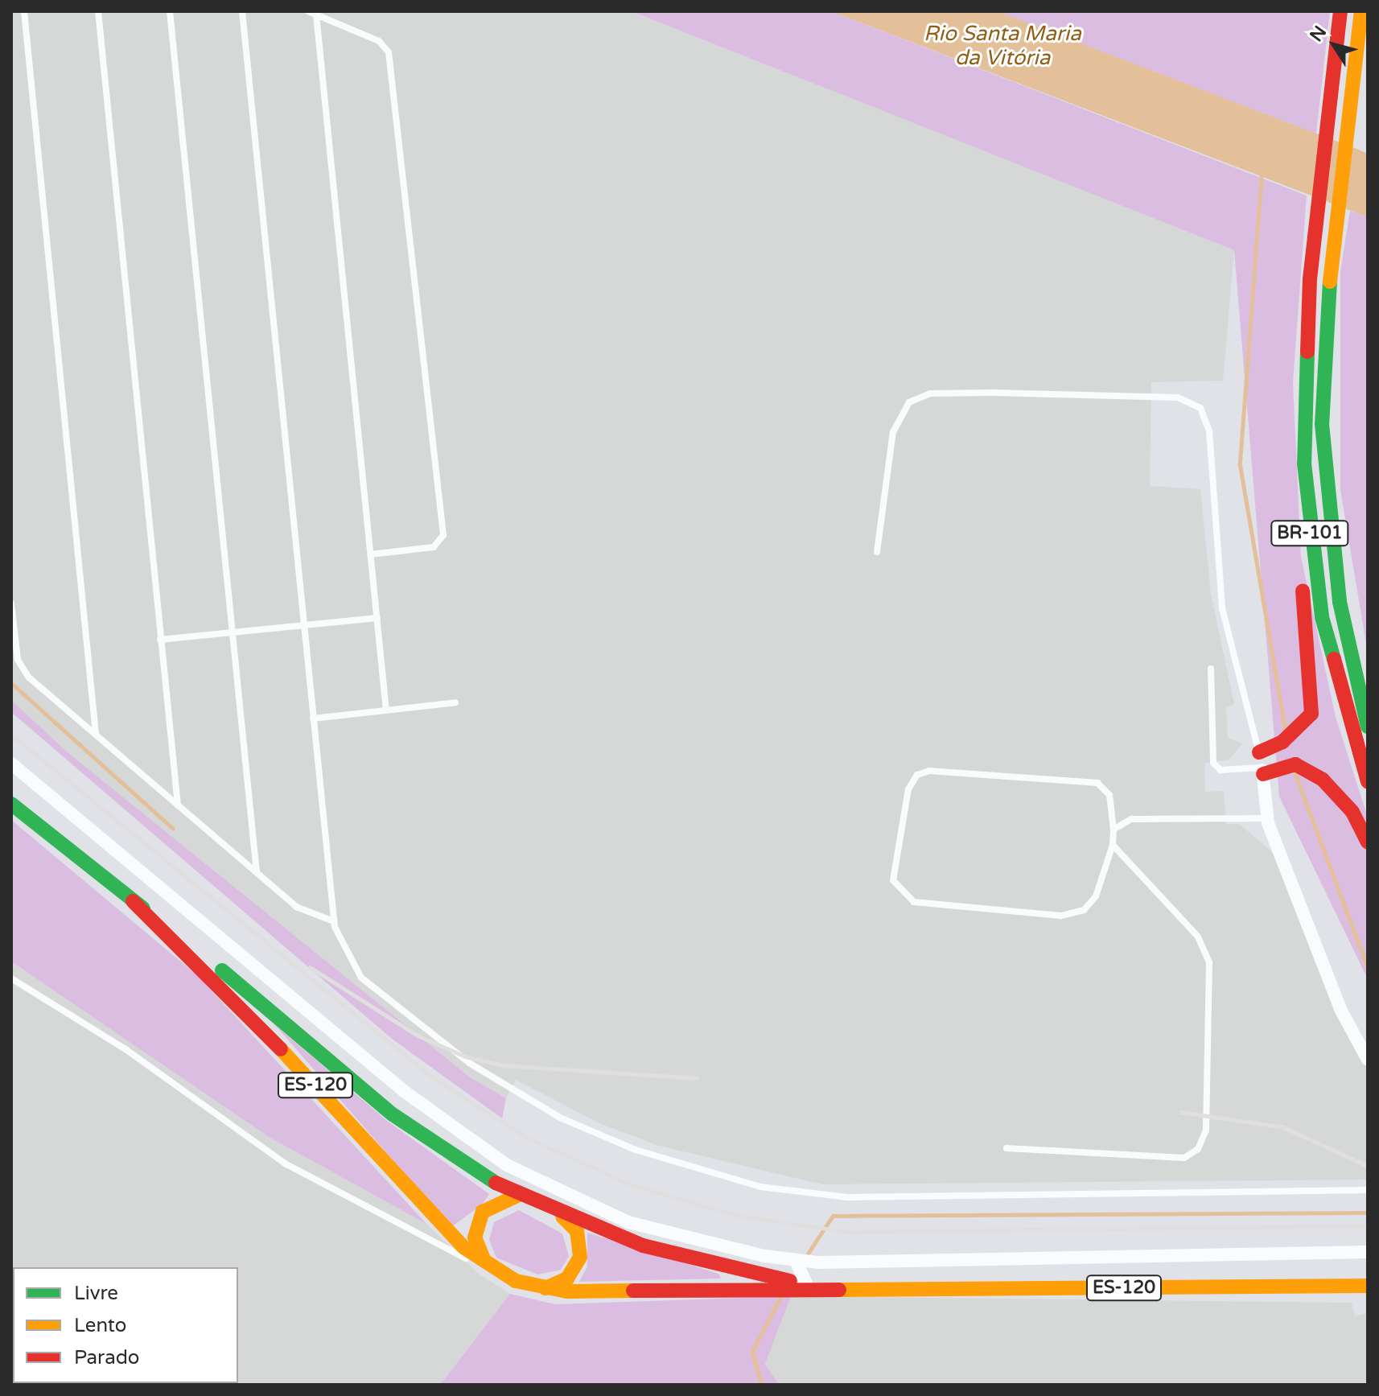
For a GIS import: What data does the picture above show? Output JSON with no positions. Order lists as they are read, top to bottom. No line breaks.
{"streets":{"main road":["BR-101","ES-120"]},"water":["Rio Santa Maria da Vitória"],"legend":["Livre","Lento","Parado"],"north":"top left"}
